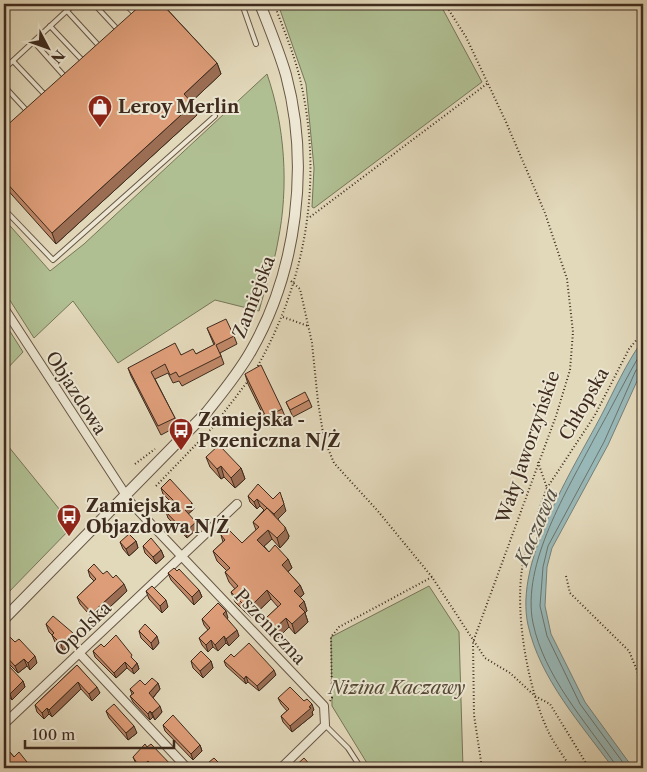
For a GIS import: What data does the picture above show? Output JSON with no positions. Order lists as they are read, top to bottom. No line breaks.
{"streets":{"street":["Zamiejska","Objazdowa","Pszeniczna","Opolska"],"path":["Chłopska","Wały Jaworzyńskie"]},"crossings":[["Zamiejska","Objazdowa"],["Zamiejska","Pszeniczna"],["Objazdowa","Pszeniczna"],["Pszeniczna","Opolska"]],"water":["Kaczawa"],"parks":["Nizina Kaczawy"],"places":{"shop":["Leroy Merlin"],"bus stop":["Zamiejska - Pszeniczna N/Ż","Zamiejska - Objazdowa N/Ż"]},"scale_bar":"100 m","north":"bottom right"}
